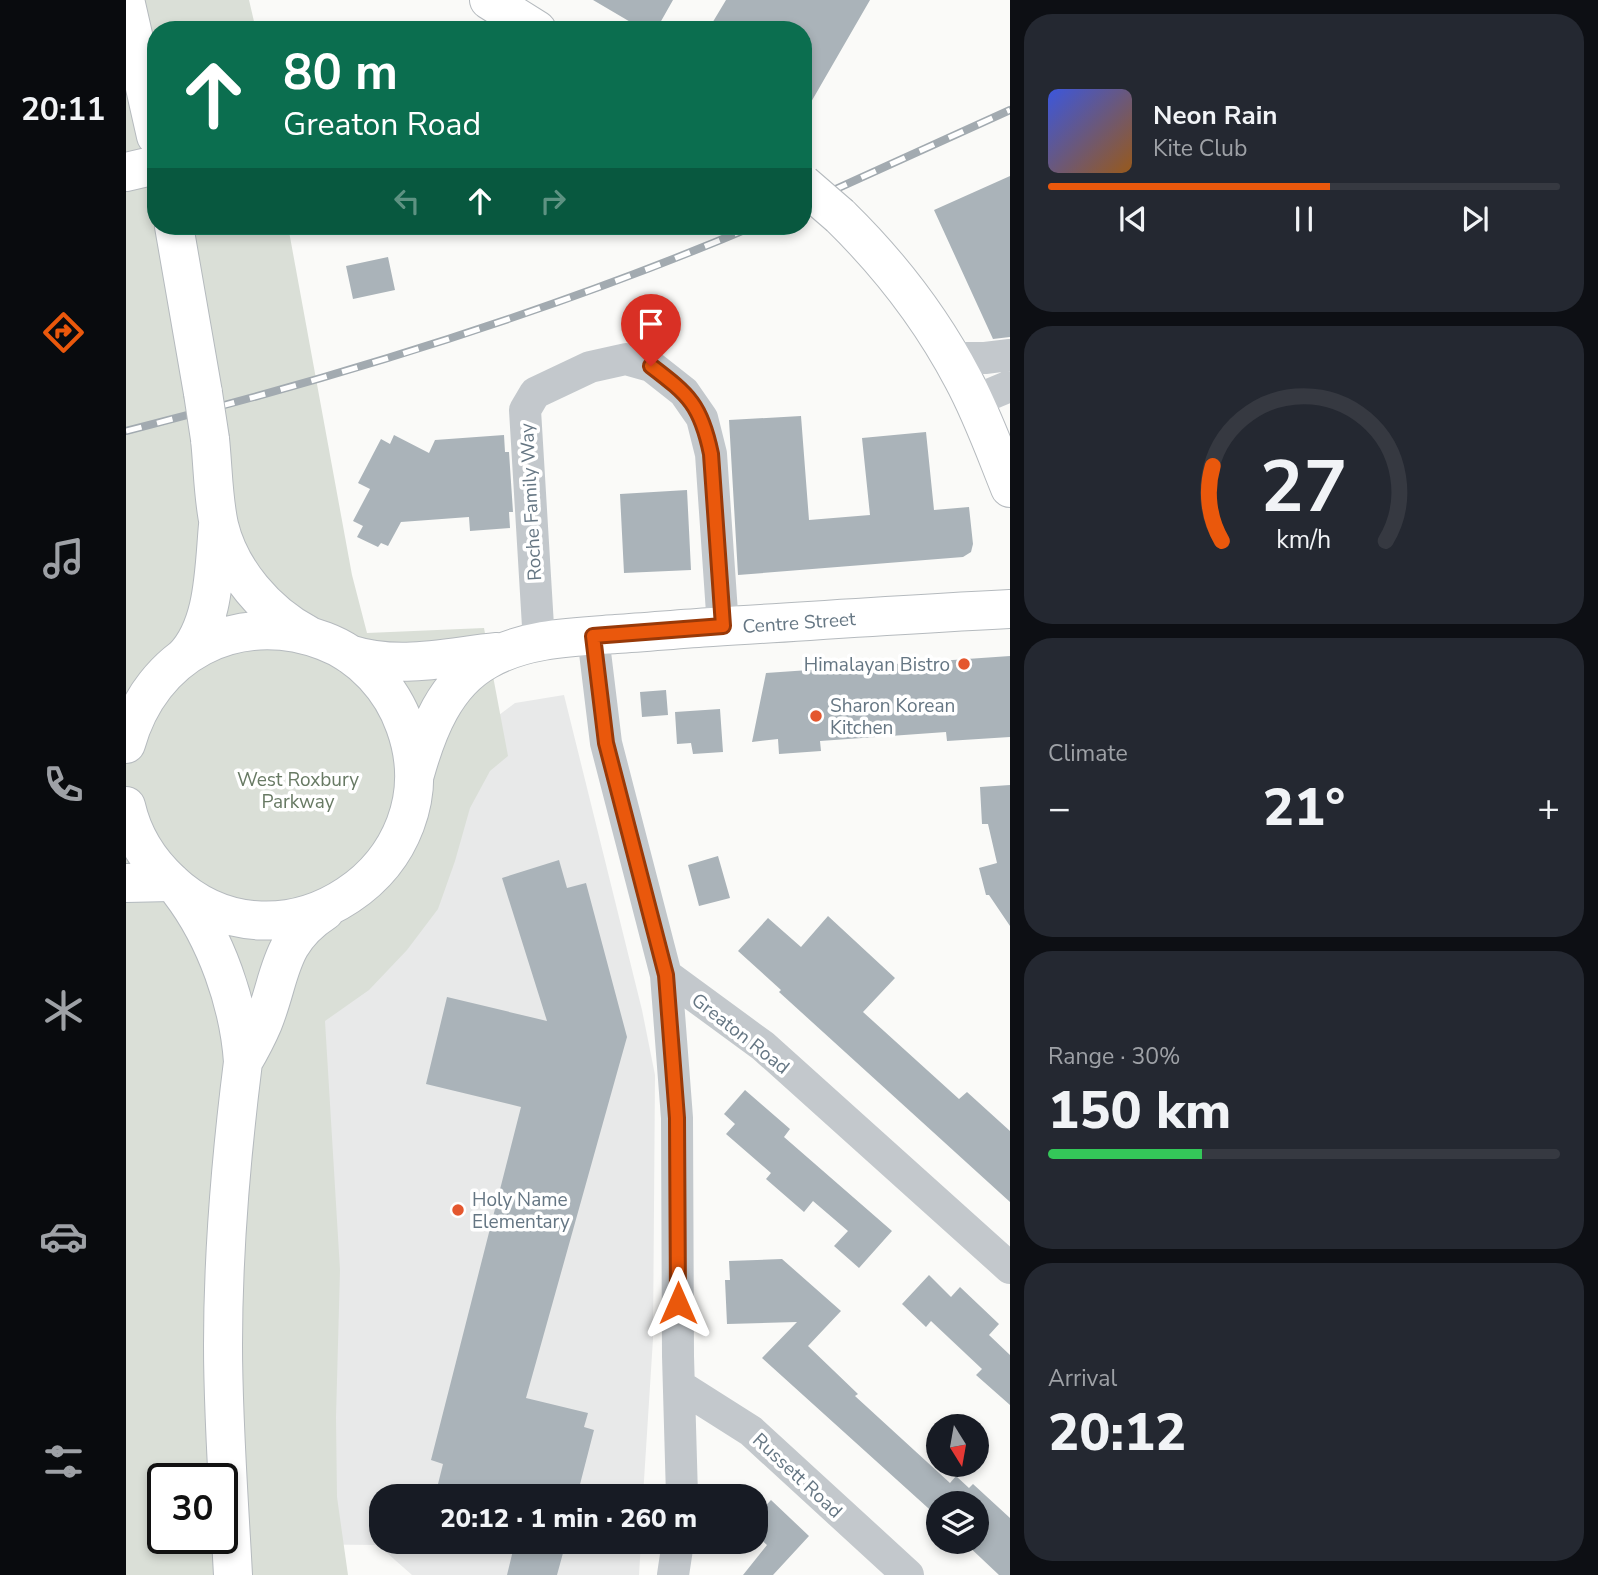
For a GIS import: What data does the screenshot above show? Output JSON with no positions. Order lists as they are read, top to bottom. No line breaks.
{"streets":{"main road":["Centre Street"],"street":["Roche Family Way","Greaton Road","Russett Road"]},"crossings":[["Roche Family Way","Centre Street"]],"parks":["West Roxbury Parkway"],"places":["Himalayan Bistro","Sharon Korean Kitchen","Holy Name Elementary"],"north":"bottom","page":{"tabs":"20:11","turn":["80 m","Greaton Road"],"song":["Neon Rain","Kite Club"],"tile":["Climate",["Range · 30%","150 km"],["Arrival","20:12"]],"heat":["−","21°","+"],"limit":"30","trip":"20:12 · 1 min · 260 m","gauge":["27","km/h"]}}
